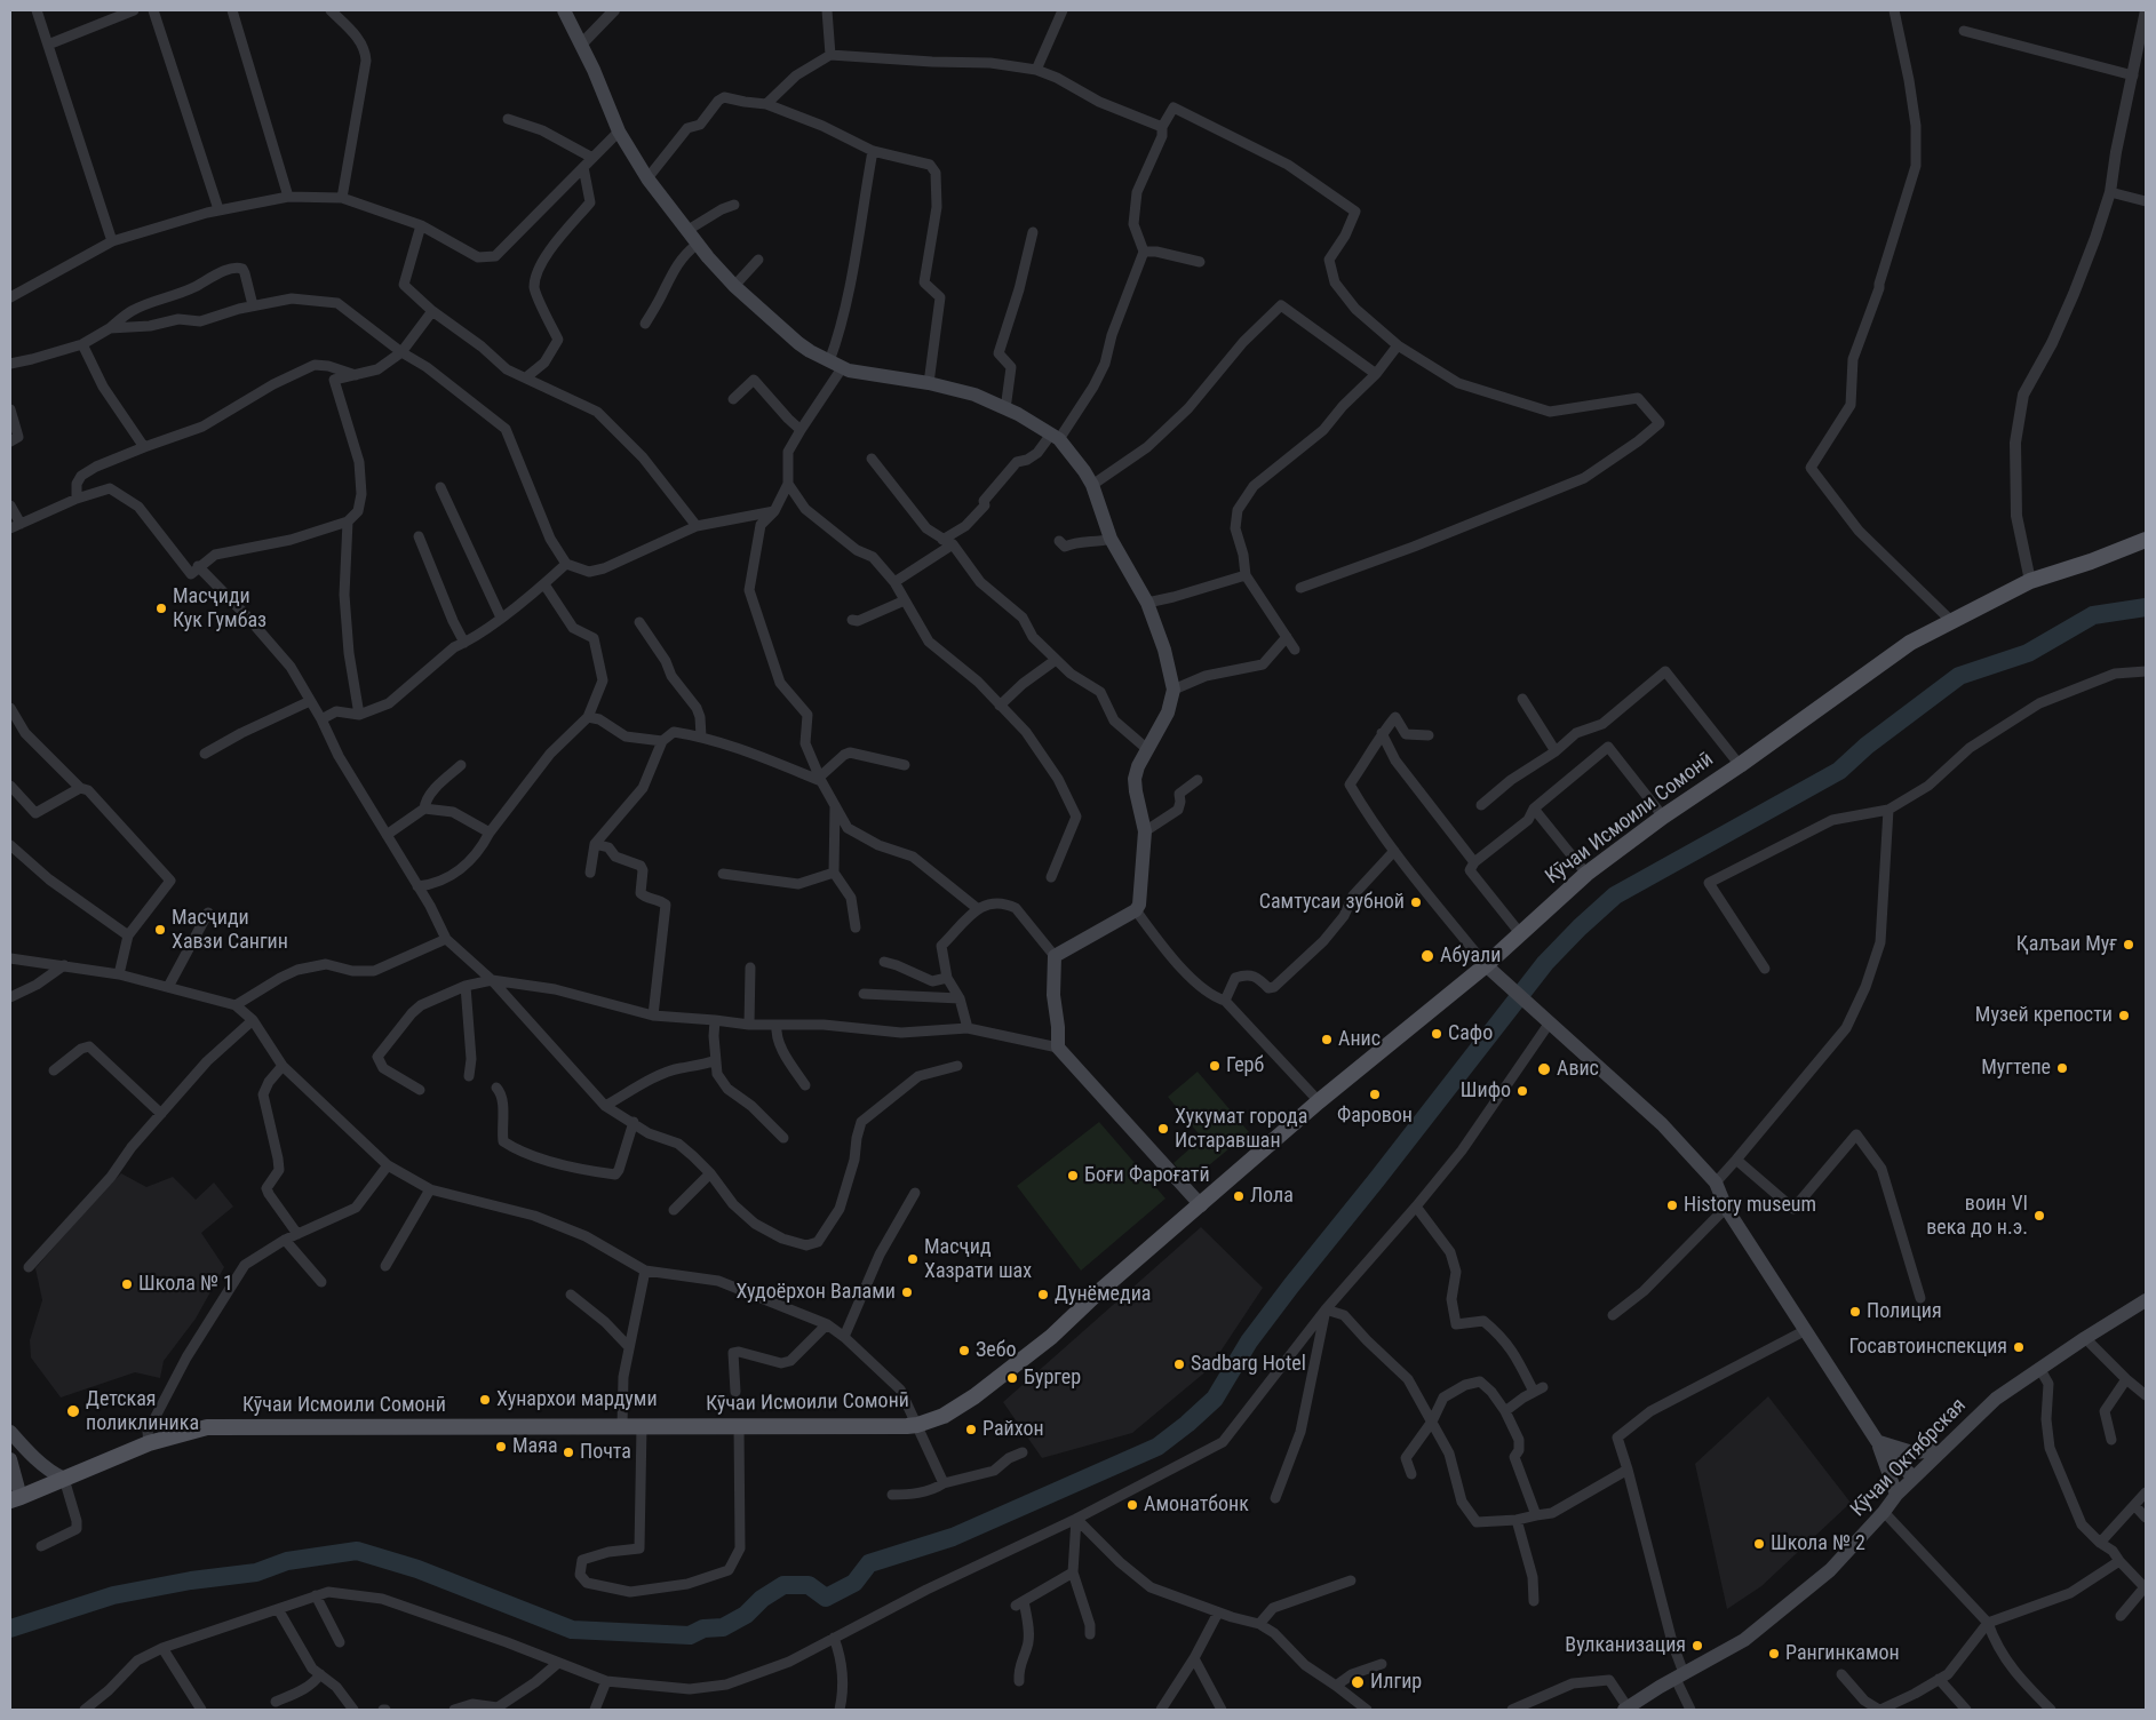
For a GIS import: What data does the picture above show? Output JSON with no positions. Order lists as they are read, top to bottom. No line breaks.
{"streets":{"main road":["Кӯчаи Исмоили Сомонӣ","Кӯчаи Октябрская"]},"places":["Масҷиди Кук Гумбаз","Самтусаи зубной","Масҷиди Хавзи Сангин","Қалъаи Муғ","Абуали","Музей крепости","Сафо","Анис","Герб","Мугтепе","Авис","Шифо","Фаровон","Хукумат города Истаравшан","Боғи Фароғатӣ","Лола","History museum","воин VI века до н.э.","Масҷид Хазрати шах","Школа № 1","Худоёрхон Валами","Дунёмедиа","Полиция","Госавтоинспекция","Зебо","Sadbarg Hotel","Бургер","Хунархои мардуми","Детская поликлиника","Райхон","Маяа","Почта","Амонатбонк","Школа № 2","Вулканизация","Рангинкамон","Илгир"]}
